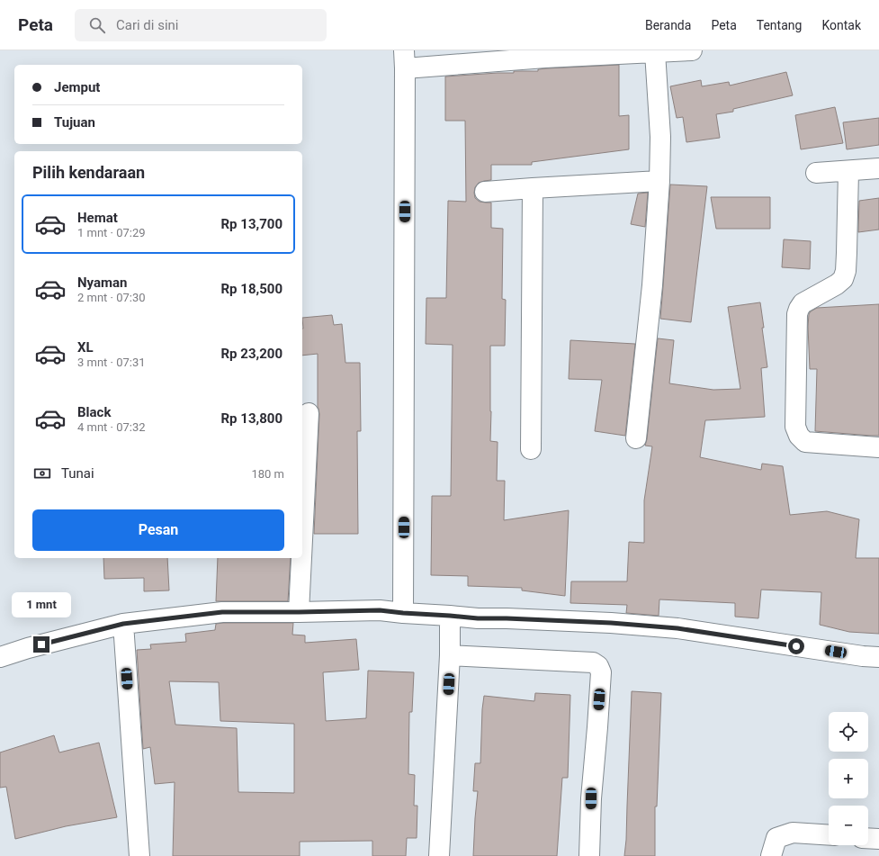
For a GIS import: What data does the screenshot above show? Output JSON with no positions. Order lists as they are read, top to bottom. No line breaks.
{"page":{"header":"Peta","search":"Cari di sini","nav":["Beranda","Peta","Tentang","Kontak"],"banner":["Jemput","Tujuan"],"heading":"Pilih kendaraan","list":[{"name":"Hemat","note":"1 mnt · 07:29","value":"Rp 13,700"},{"name":"Nyaman","note":"2 mnt · 07:30","value":"Rp 18,500"},{"name":"XL","note":"3 mnt · 07:31","value":"Rp 23,200"},{"name":"Black","note":"4 mnt · 07:32","value":"Rp 13,800"}],"pay":["Tunai","180 m"],"buttons":"Pesan","bubble":"1 mnt","map_buttons":["+","−"]}}
